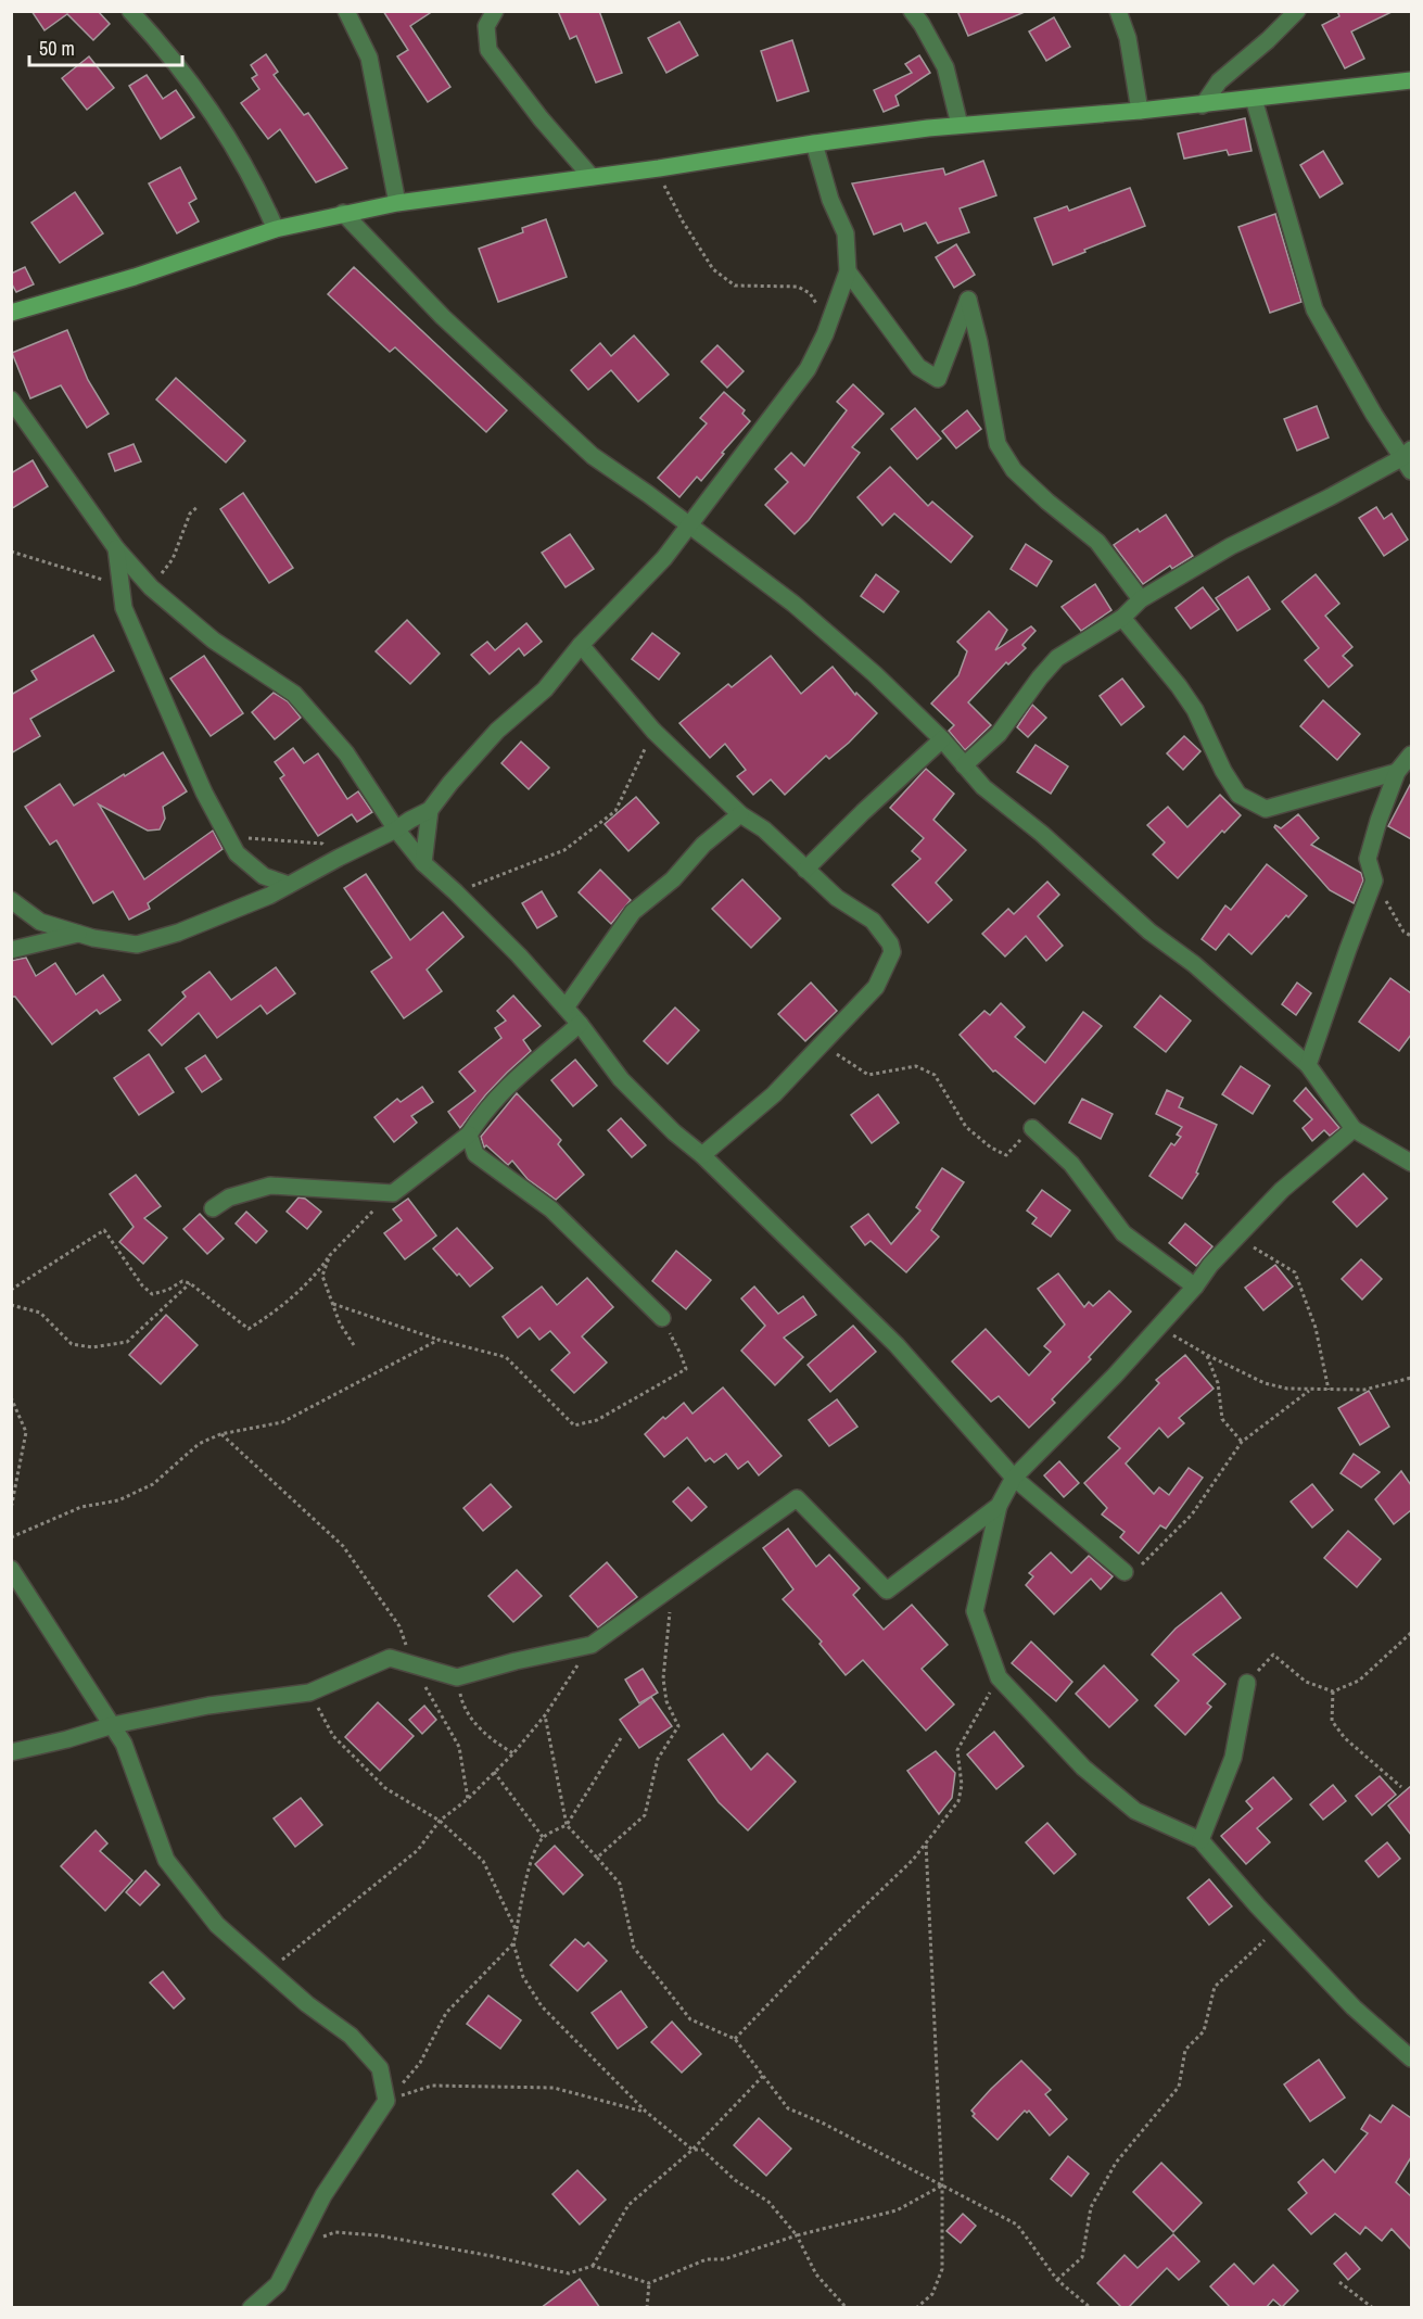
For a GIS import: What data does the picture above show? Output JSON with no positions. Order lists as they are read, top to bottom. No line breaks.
{"scale_bar":"50 m"}
